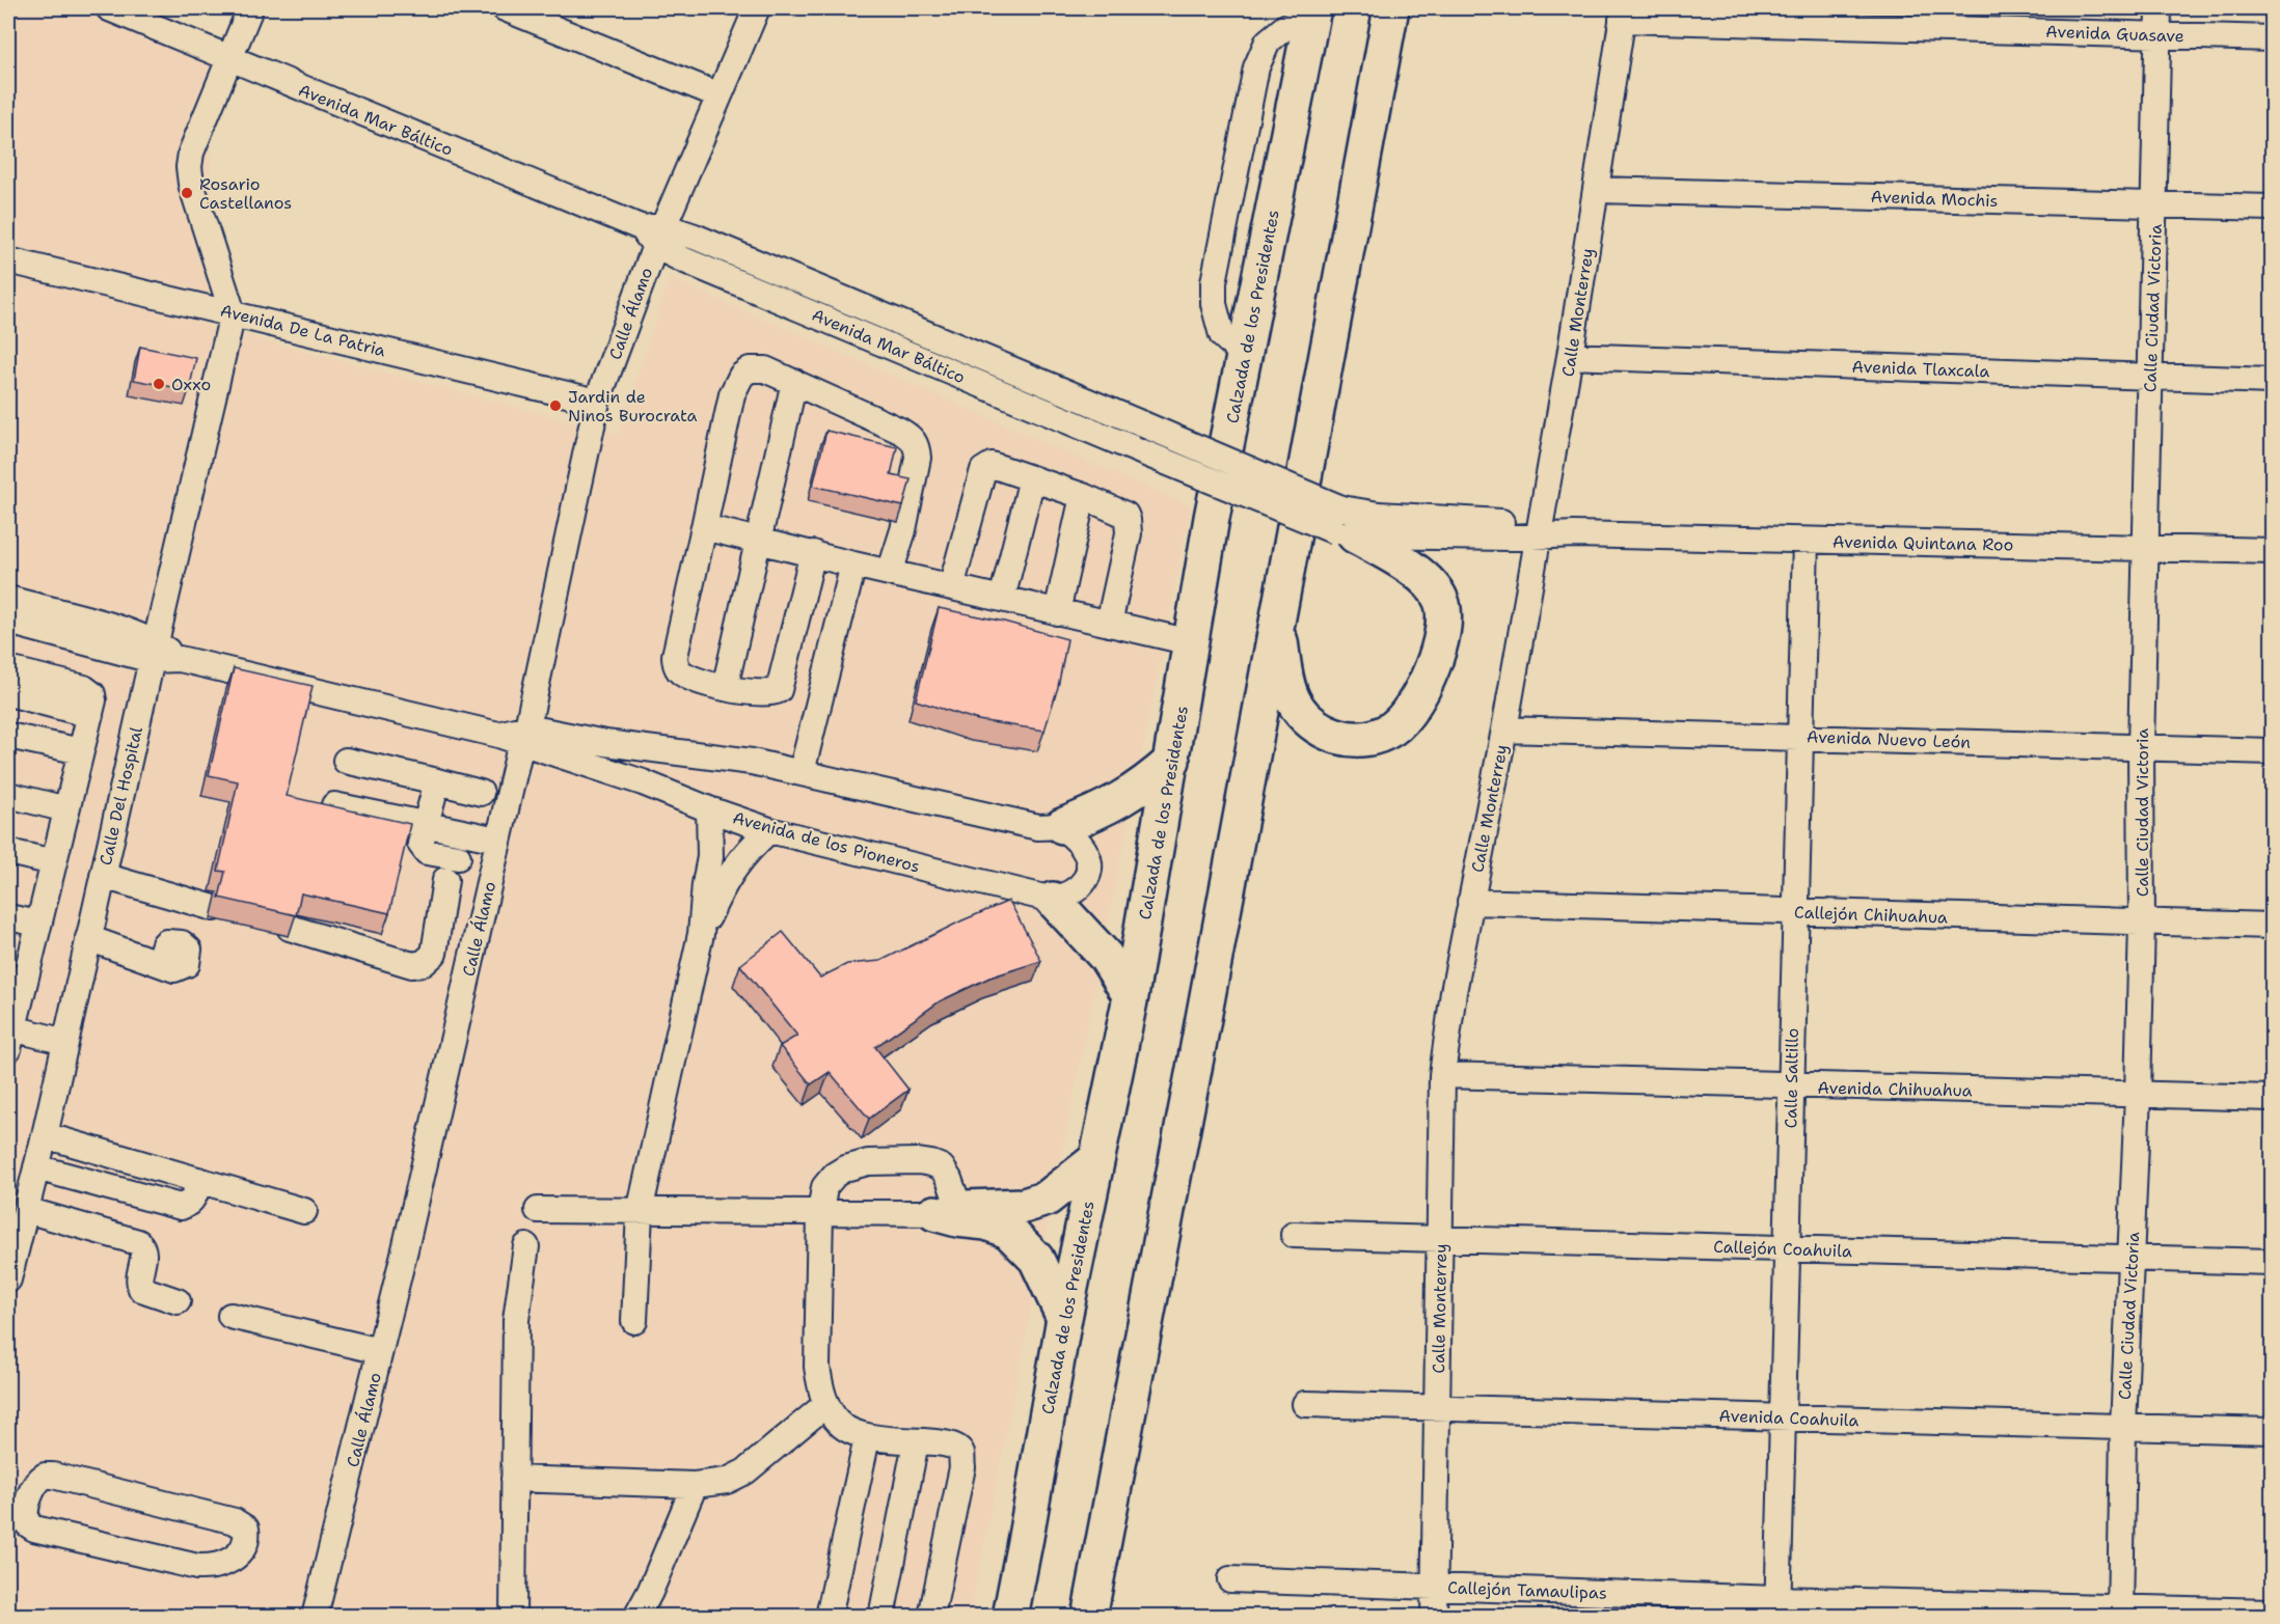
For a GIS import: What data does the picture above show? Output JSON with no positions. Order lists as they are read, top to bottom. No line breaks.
{"streets":{"highway":["Calzada de los Presidentes"],"street":["Avenida Guasave","Avenida Mar Báltico","Avenida Mochis","Calle Ciudad Victoria","Calle Monterrey","Calle Álamo","Avenida De La Patria","Avenida Tlaxcala","Avenida Quintana Roo","Avenida Nuevo León","Calle Del Hospital","Avenida de los Pioneros","Callejón Chihuahua","Calle Saltillo","Avenida Chihuahua","Callejón Coahuila","Avenida Coahuila","Callejón Tamaulipas"]},"crossings":[["Avenida Guasave","Calle Ciudad Victoria"],["Avenida Guasave","Calle Monterrey"],["Avenida Mar Báltico","Calle Álamo"],["Avenida Mar Báltico","Avenida Quintana Roo"],["Avenida Mochis","Calle Ciudad Victoria"],["Avenida Mochis","Calle Monterrey"],["Calle Ciudad Victoria","Avenida Tlaxcala"],["Calle Ciudad Victoria","Avenida Quintana Roo"],["Calle Ciudad Victoria","Avenida Nuevo León"],["Calle Ciudad Victoria","Callejón Chihuahua"],["Calle Ciudad Victoria","Avenida Chihuahua"],["Calle Ciudad Victoria","Callejón Coahuila"],["Calle Ciudad Victoria","Avenida Coahuila"],["Calle Ciudad Victoria","Callejón Tamaulipas"],["Calle Monterrey","Avenida Tlaxcala"],["Calle Monterrey","Avenida Quintana Roo"],["Calle Monterrey","Avenida Nuevo León"],["Calle Monterrey","Callejón Chihuahua"],["Calle Monterrey","Avenida Chihuahua"],["Calle Monterrey","Callejón Coahuila"],["Calle Monterrey","Avenida Coahuila"],["Calle Monterrey","Callejón Tamaulipas"],["Calle Álamo","Avenida De La Patria"],["Calle Álamo","Avenida de los Pioneros"],["Avenida De La Patria","Calle Del Hospital"],["Avenida Quintana Roo","Calle Saltillo"],["Avenida Nuevo León","Calle Saltillo"],["Calle Del Hospital","Avenida de los Pioneros"],["Callejón Chihuahua","Calle Saltillo"],["Calle Saltillo","Avenida Chihuahua"],["Calle Saltillo","Callejón Coahuila"],["Calle Saltillo","Avenida Coahuila"],["Calle Saltillo","Callejón Tamaulipas"]],"places":["Rosario Castellanos","Oxxo","Jardin de Ninos Burocrata"]}
